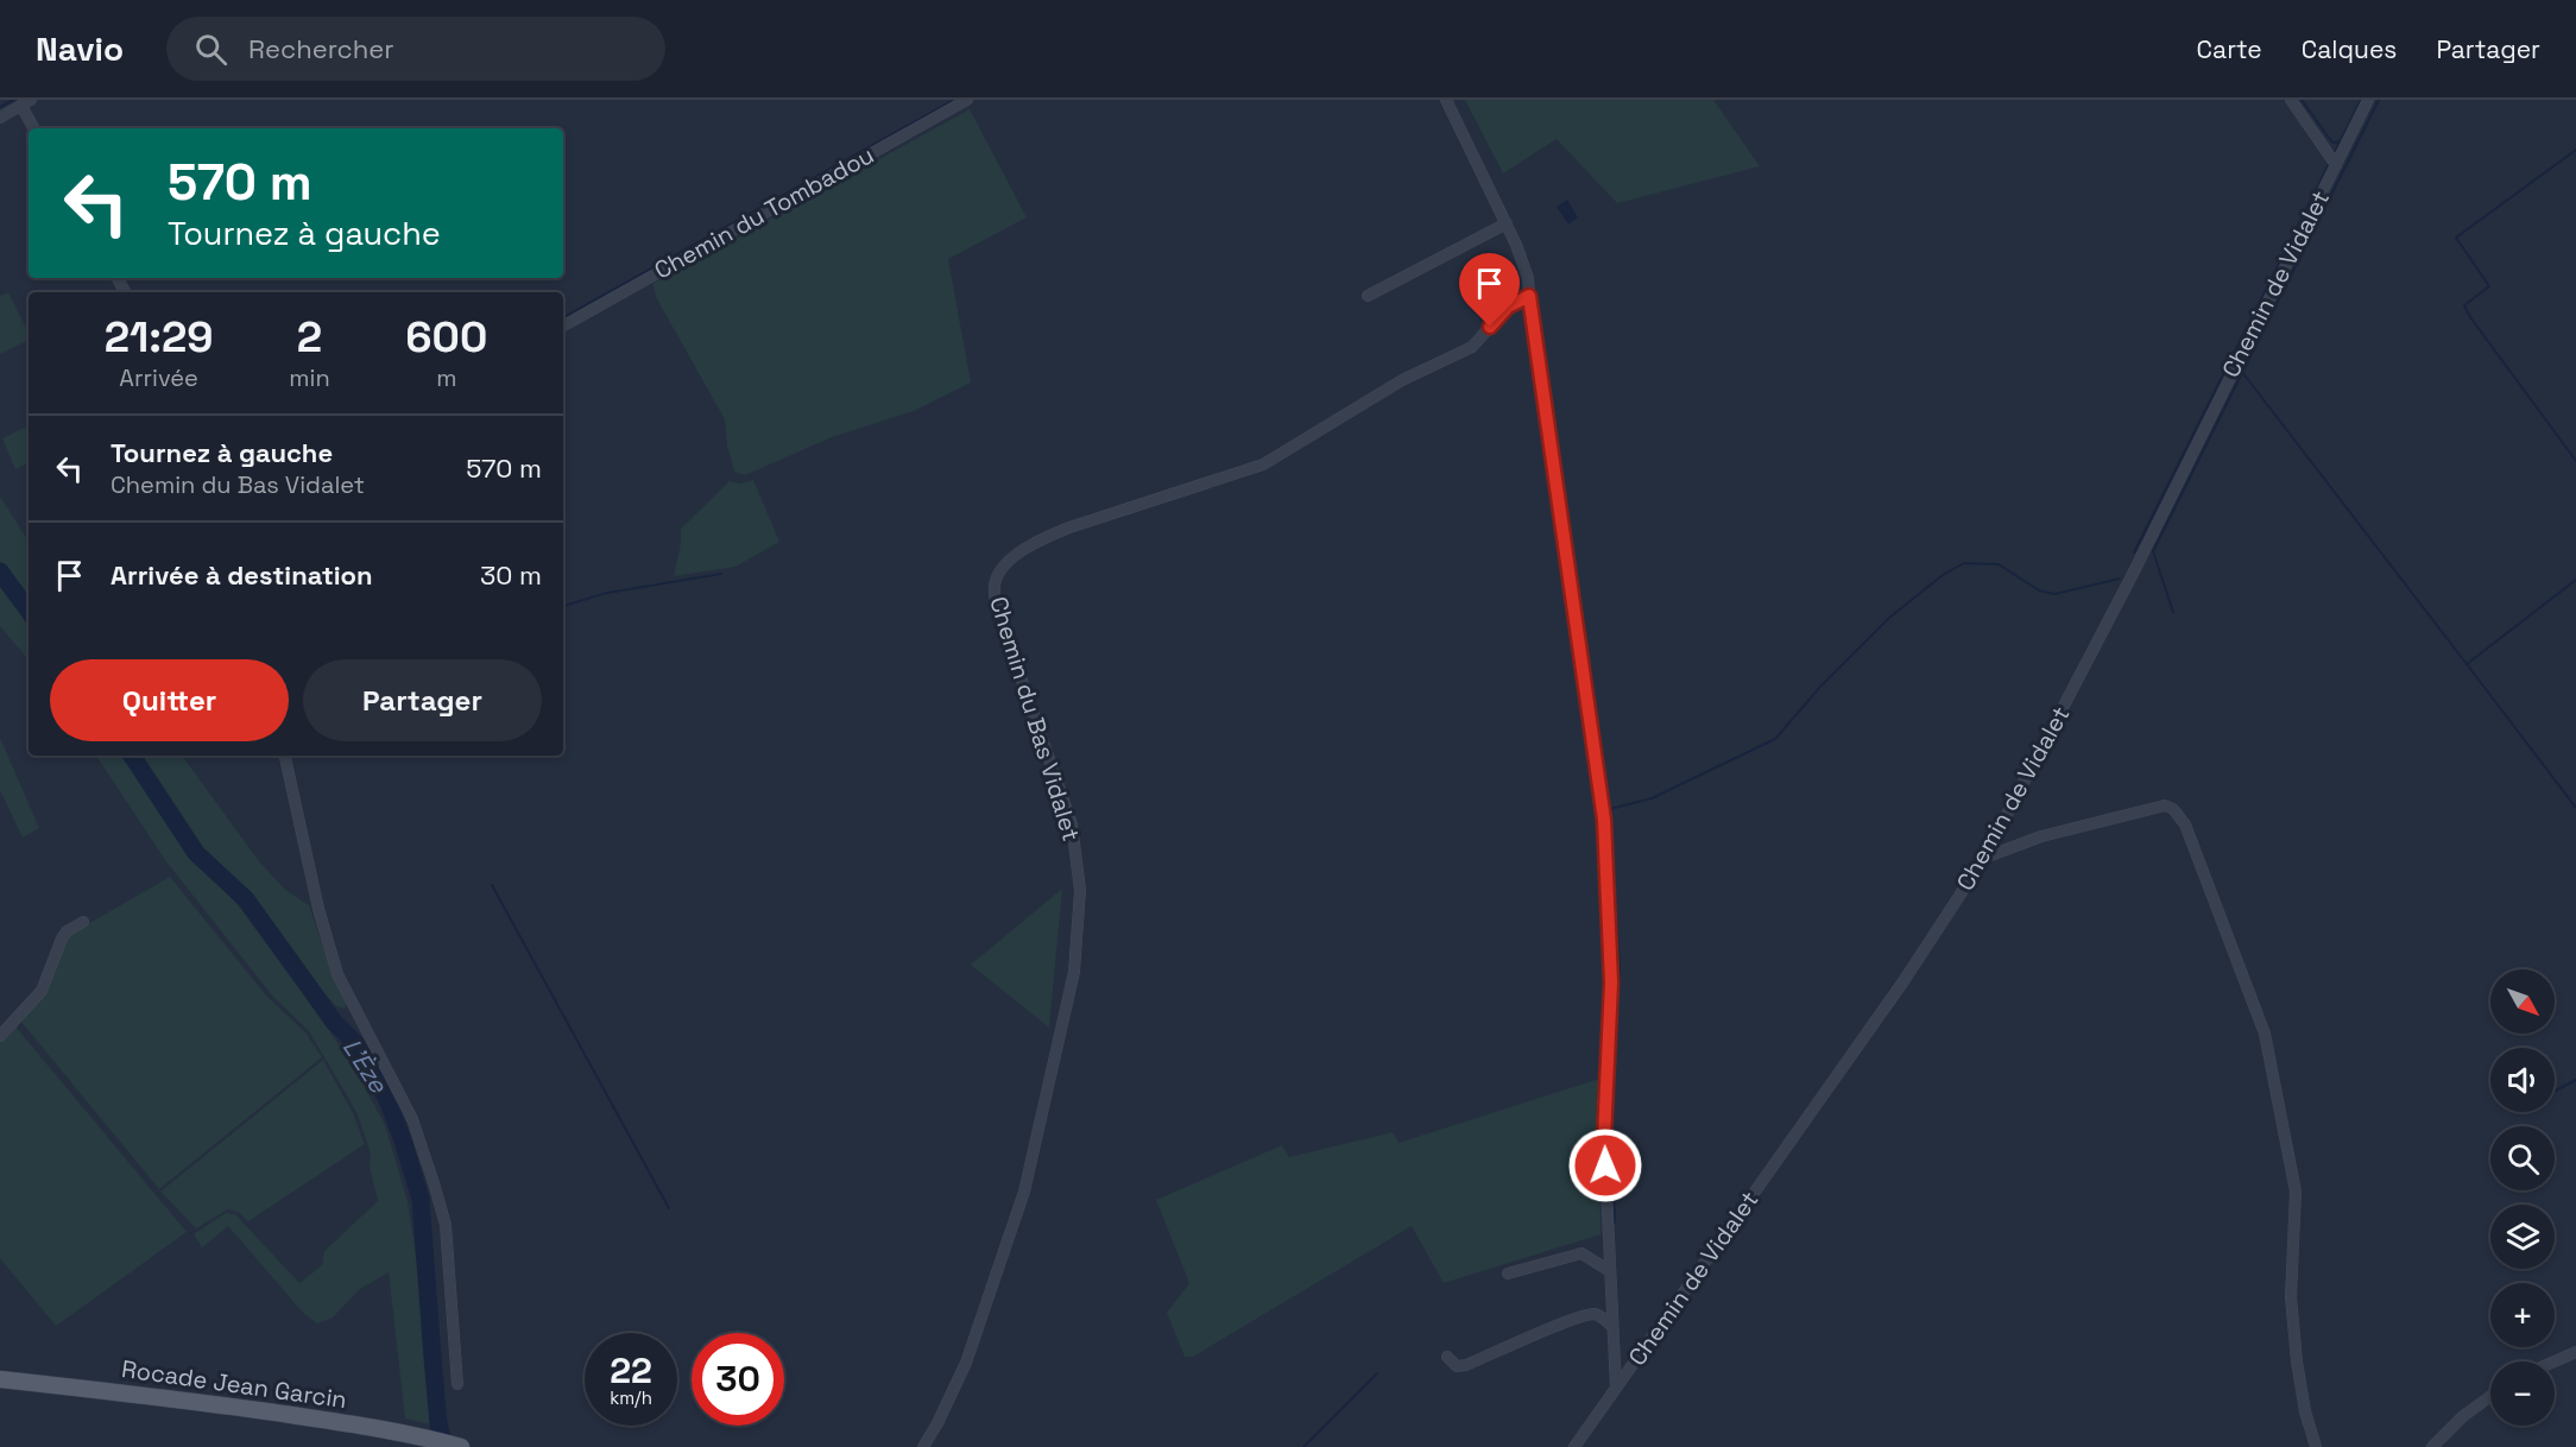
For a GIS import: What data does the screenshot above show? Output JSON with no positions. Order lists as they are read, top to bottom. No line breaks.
{"streets":{"main road":["Rocade Jean Garcin"],"street":["Chemin du Tombadou","Chemin de Vidalet","Chemin du Bas Vidalet"]},"water":["L'Èze"],"north":"bottom right","page":{"header":"Navio","search":"Rechercher","nav":["Carte","Calques","Partager"],"turn":["570 m","Tournez à gauche"],"eta":["21:29","Arrivée","2","min","600","m"],"list":[{"name":"Tournez à gauche","note":"Chemin du Bas Vidalet","value":"570 m"},{"name":"Arrivée à destination","value":"30 m"}],"buttons":["Quitter","Partager"],"map_buttons":["+","−"],"speed":"22 km/h","limit":"30"}}
